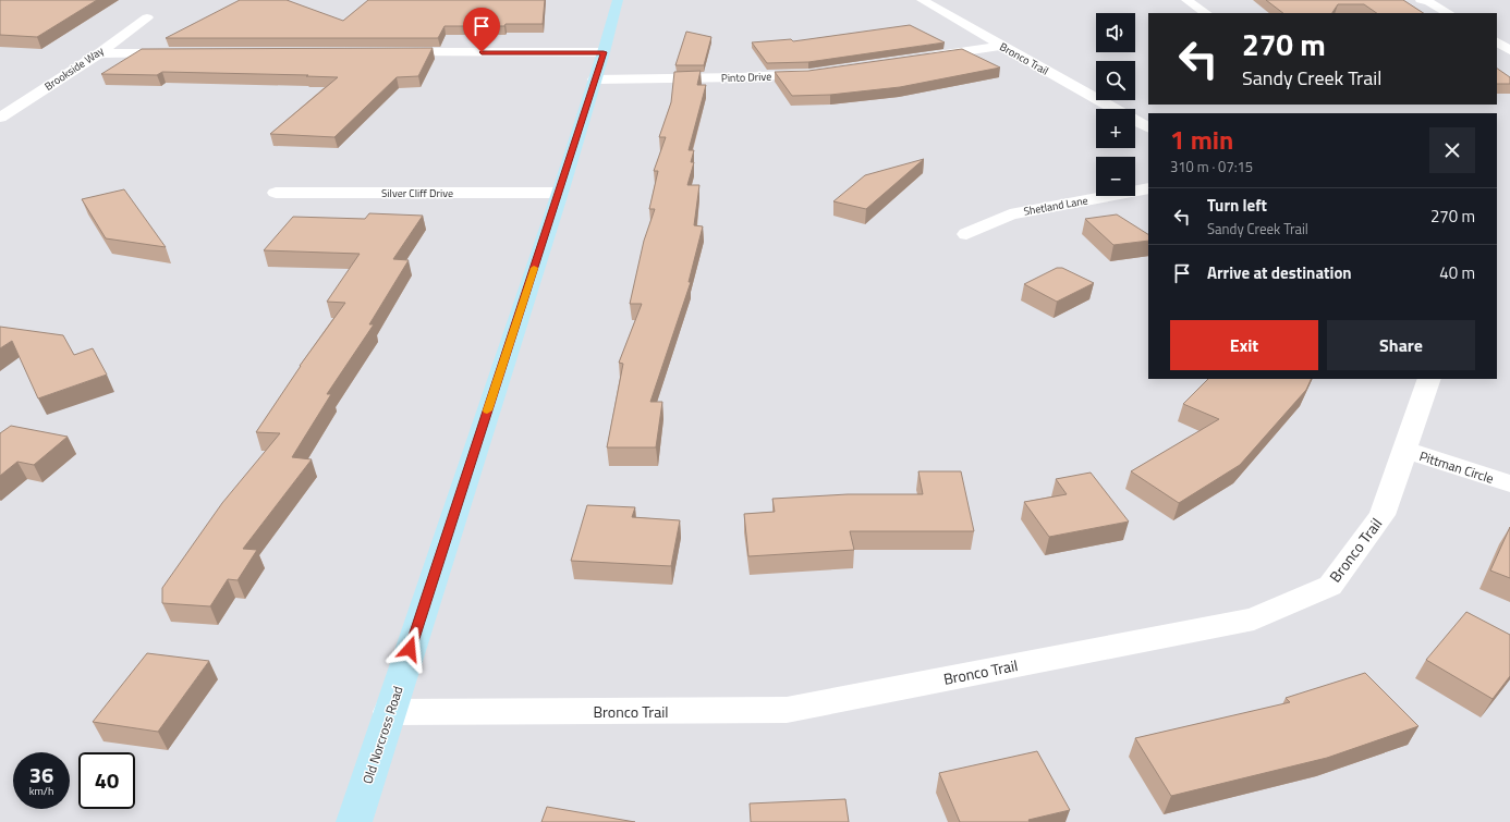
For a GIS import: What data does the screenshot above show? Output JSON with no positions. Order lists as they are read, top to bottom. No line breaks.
{"streets":{"street":["Bronco Trail","Brookside Way","Pinto Drive","Silver Cliff Drive","Shetland Lane","Pittman Circle","Old Norcross Road"]},"crossings":[["Bronco Trail","Pittman Circle"],["Bronco Trail","Old Norcross Road"],["Pinto Drive","Old Norcross Road"],["Silver Cliff Drive","Old Norcross Road"]],"page":{"map_buttons":["+","−"],"turn":["270 m","Sandy Creek Trail"],"heading":["1 min","310 m · 07:15"],"list":[{"name":"Turn left","note":"Sandy Creek Trail","value":"270 m"},{"name":"Arrive at destination","value":"40 m"}],"buttons":["Exit","Share"],"speed":"36 km/h","limit":"40"}}
